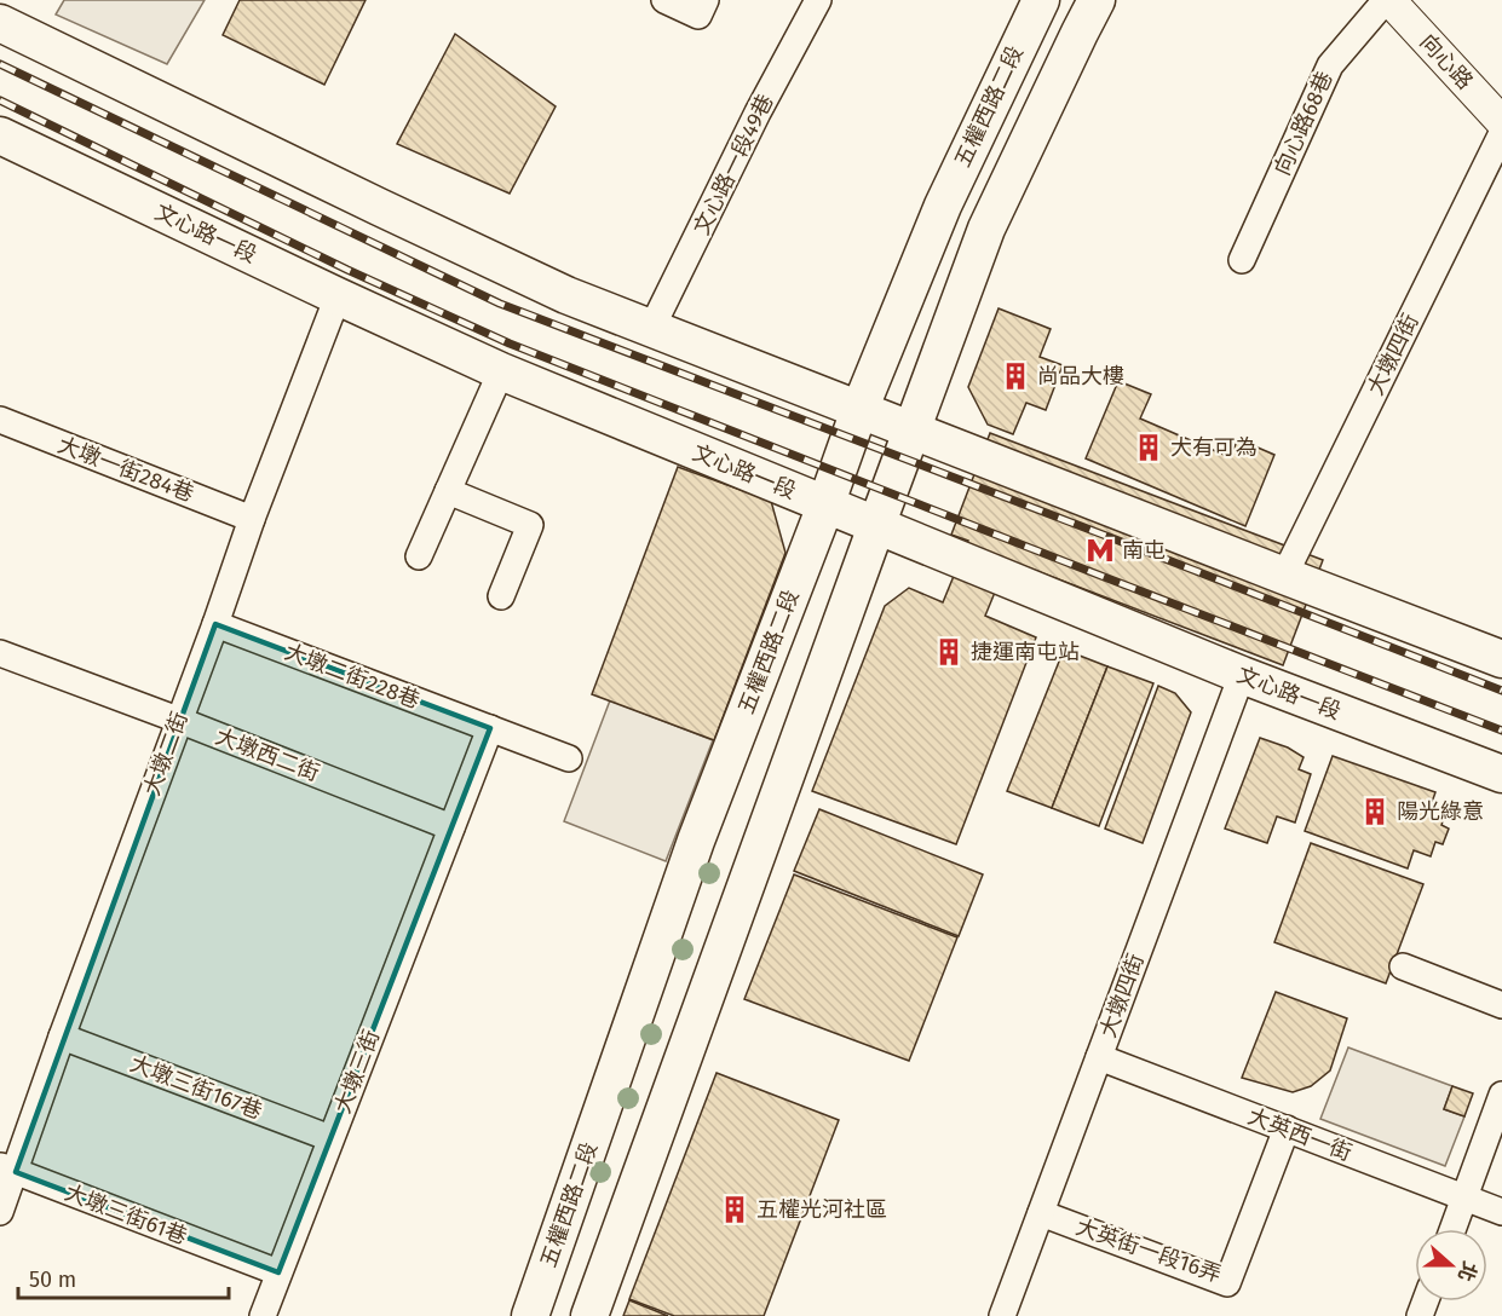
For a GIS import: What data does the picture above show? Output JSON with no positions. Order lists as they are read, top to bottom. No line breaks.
{"streets":{"main road":["五權西路二段","文心路一段"],"street":["向心路","向心路68巷","文心路一段49巷","大墩四街","大墩一街284巷","大墩二街228巷","大墩二街","大墩西二街","大墩三街","大墩三街167巷","大英西一街","大墩三街61巷","大英街一段16弄"]},"crossings":[["向心路","向心路68巷"],["五權西路二段","文心路一段"],["文心路一段","大墩四街"],["文心路一段","大墩二街"],["大墩四街","大英西一街"],["大墩四街","大英街一段16弄"],["大墩一街284巷","大墩二街"],["大墩二街228巷","大墩二街"],["大墩二街","大墩西二街"],["大墩二街","大墩三街167巷"],["大墩二街","大墩三街61巷"],["大墩西二街","大墩三街"],["大墩三街","大墩三街167巷"],["大墩三街","大墩三街61巷"],["大英西一街","大英街一段16弄"]],"places":{"building":["尚品大樓","大有可為","捷運南屯站","陽光綠意","五權光河社區"],"metro station":["南屯"]},"scale_bar":"50 m","north":"right"}
